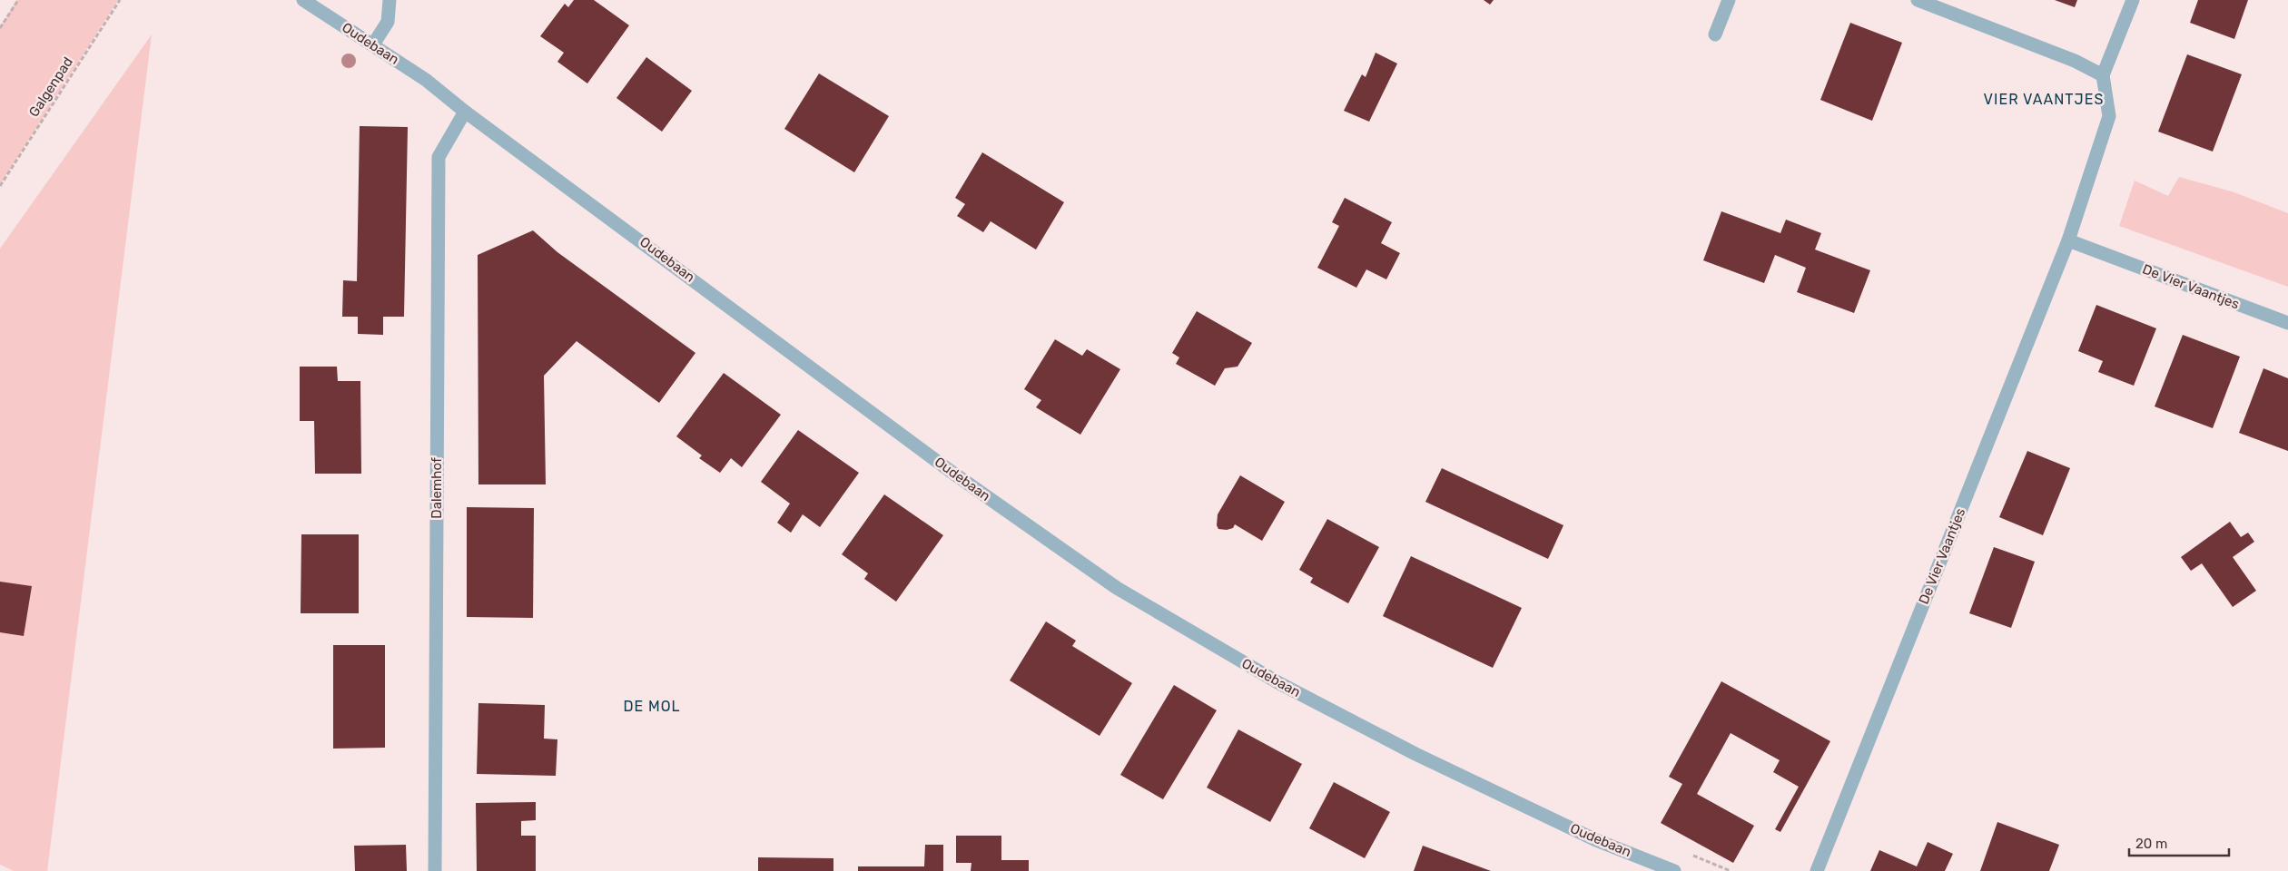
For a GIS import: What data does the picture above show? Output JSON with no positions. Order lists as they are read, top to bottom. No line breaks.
{"streets":{"street":["Oudebaan","De Vier Vaantjes","Dalemhof"],"path":["Galgenpad"]},"crossings":[["Oudebaan","Dalemhof"]],"districts":["VIER VAANTJES","DE MOL"],"scale_bar":"20 m"}
